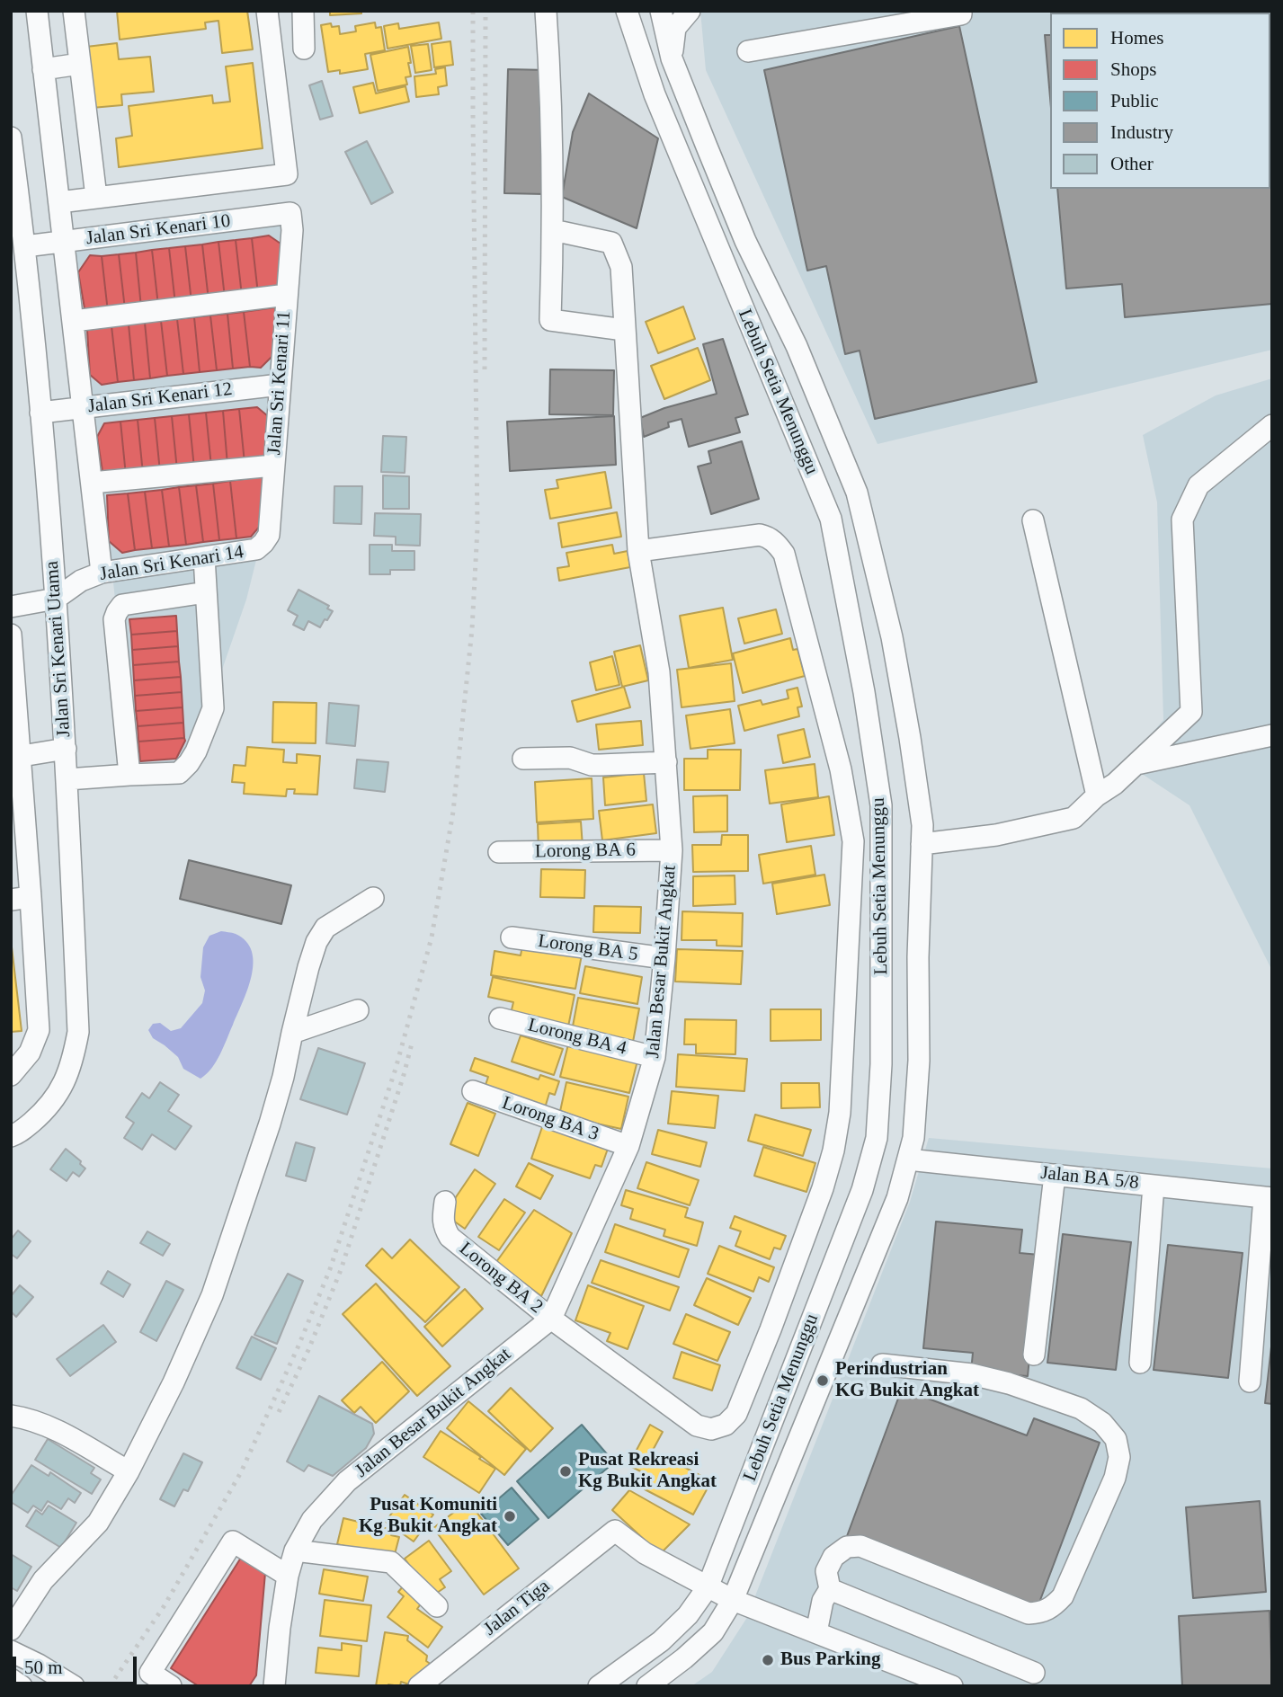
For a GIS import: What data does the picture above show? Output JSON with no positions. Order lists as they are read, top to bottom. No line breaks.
{"streets":{"street":["Jalan Sri Kenari 10","Jalan Sri Kenari 11","Lebuh Setia Menunggu","Jalan Sri Kenari 12","Jalan Sri Kenari 14","Jalan Sri Kenari Utama","Lorong BA 6","Lorong BA 5","Jalan Besar Bukit Angkat","Lorong BA 4","Lorong BA 3","Jalan BA 5/8","Lorong BA 2","Jalan Tiga"]},"crossings":[["Jalan Sri Kenari 10","Jalan Sri Kenari 11"],["Jalan Sri Kenari 10","Jalan Sri Kenari Utama"],["Jalan Sri Kenari 11","Jalan Sri Kenari 12"],["Jalan Sri Kenari 11","Jalan Sri Kenari 14"],["Lebuh Setia Menunggu","Jalan BA 5/8"],["Lebuh Setia Menunggu","Jalan Tiga"],["Jalan Sri Kenari 12","Jalan Sri Kenari Utama"],["Jalan Sri Kenari 14","Jalan Sri Kenari Utama"],["Lorong BA 6","Jalan Besar Bukit Angkat"],["Lorong BA 5","Jalan Besar Bukit Angkat"],["Jalan Besar Bukit Angkat","Lorong BA 4"],["Jalan Besar Bukit Angkat","Lorong BA 3"],["Jalan Besar Bukit Angkat","Lorong BA 2"]],"places":["Perindustrian KG Bukit Angkat","Pusat Rekreasi Kg Bukit Angkat","Pusat Komuniti Kg Bukit Angkat","Bus Parking"],"legend":["Homes","Shops","Public","Industry","Other"],"scale_bar":"50 m"}
